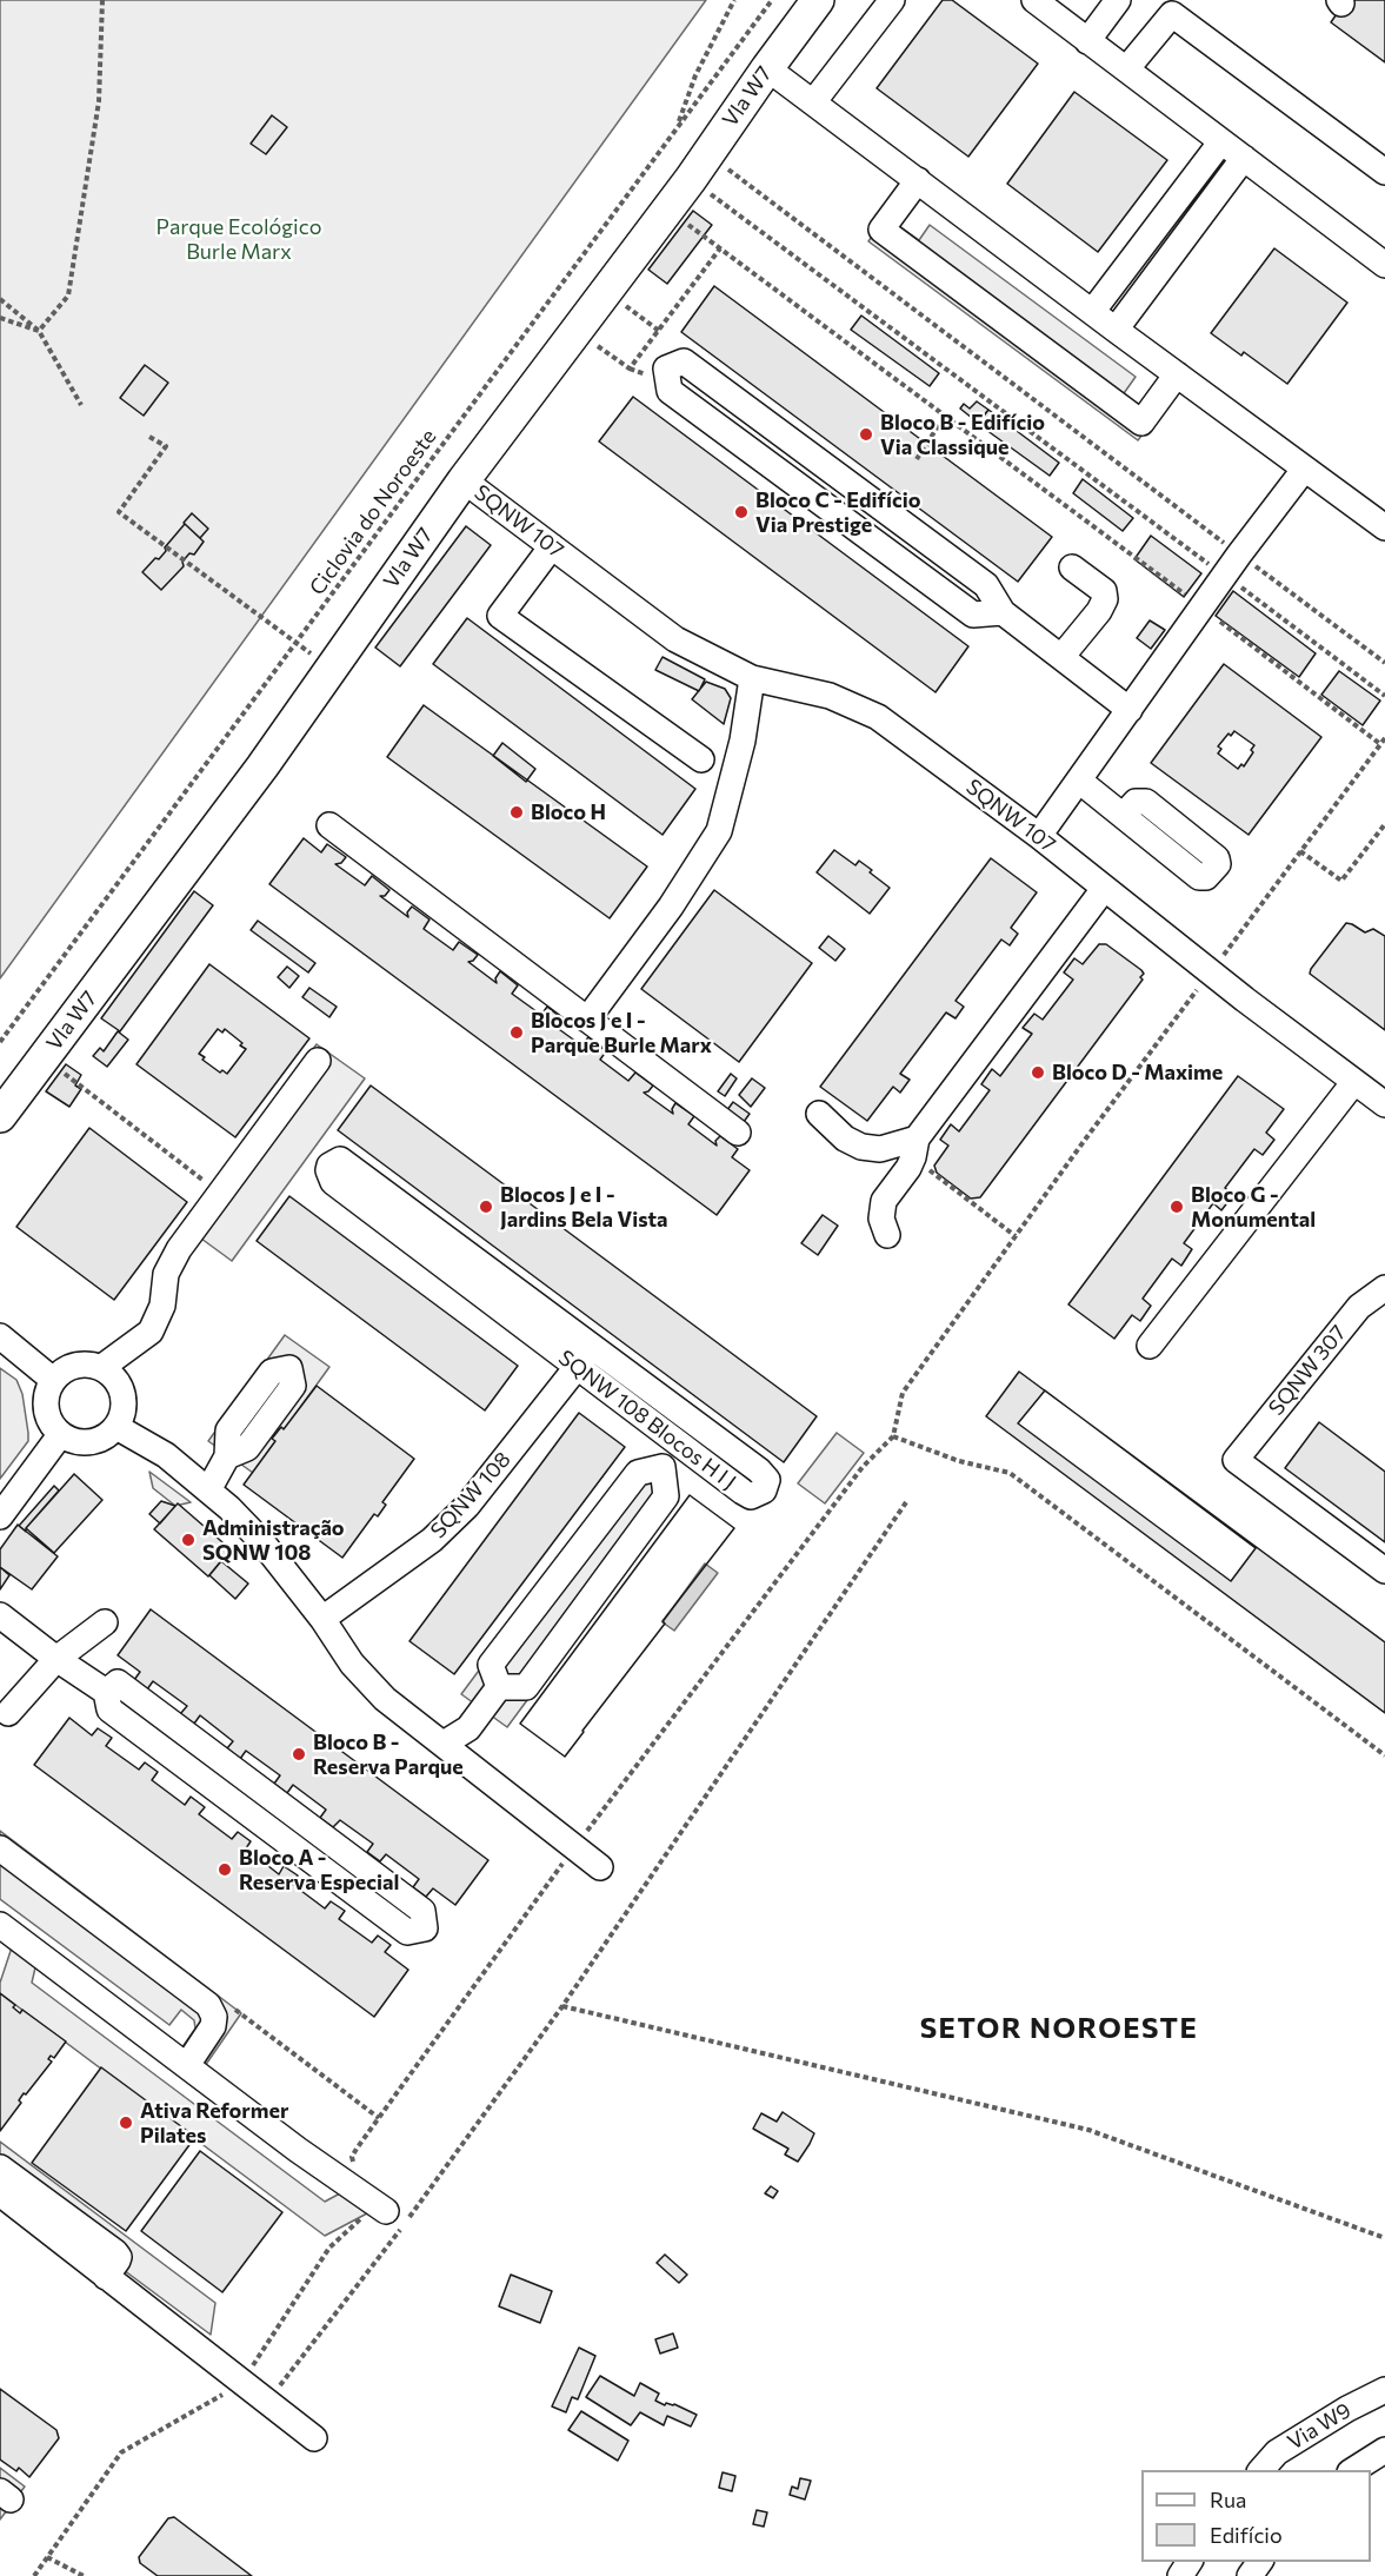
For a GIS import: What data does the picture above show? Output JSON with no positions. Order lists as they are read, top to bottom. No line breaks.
{"streets":{"main road":["Vla W7"],"street":["SQNW 107","SQNW 307","SQNW 108 Blocos H I J","SQNW 108","Via W9"],"path":["Ciclovia do Noroeste"]},"crossings":[["Vla W7","SQNW 107"],["SQNW 108 Blocos H I J","SQNW 108"]],"districts":["SETOR NOROESTE"],"parks":["Parque Ecológico Burle Marx"],"places":["Bloco B - Edifício Via Classique","Bloco C - Edifício Via Prestige","Bloco H","Blocos J e I - Parque Burle Marx","Bloco D - Maxime","Blocos J e I - Jardins Bela Vista","Bloco G - Monumental","Administração SQNW 108","Bloco B - Reserva Parque","Bloco A - Reserva Especial","Ativa Reformer Pilates"],"legend":["Rua","Edifício"]}
